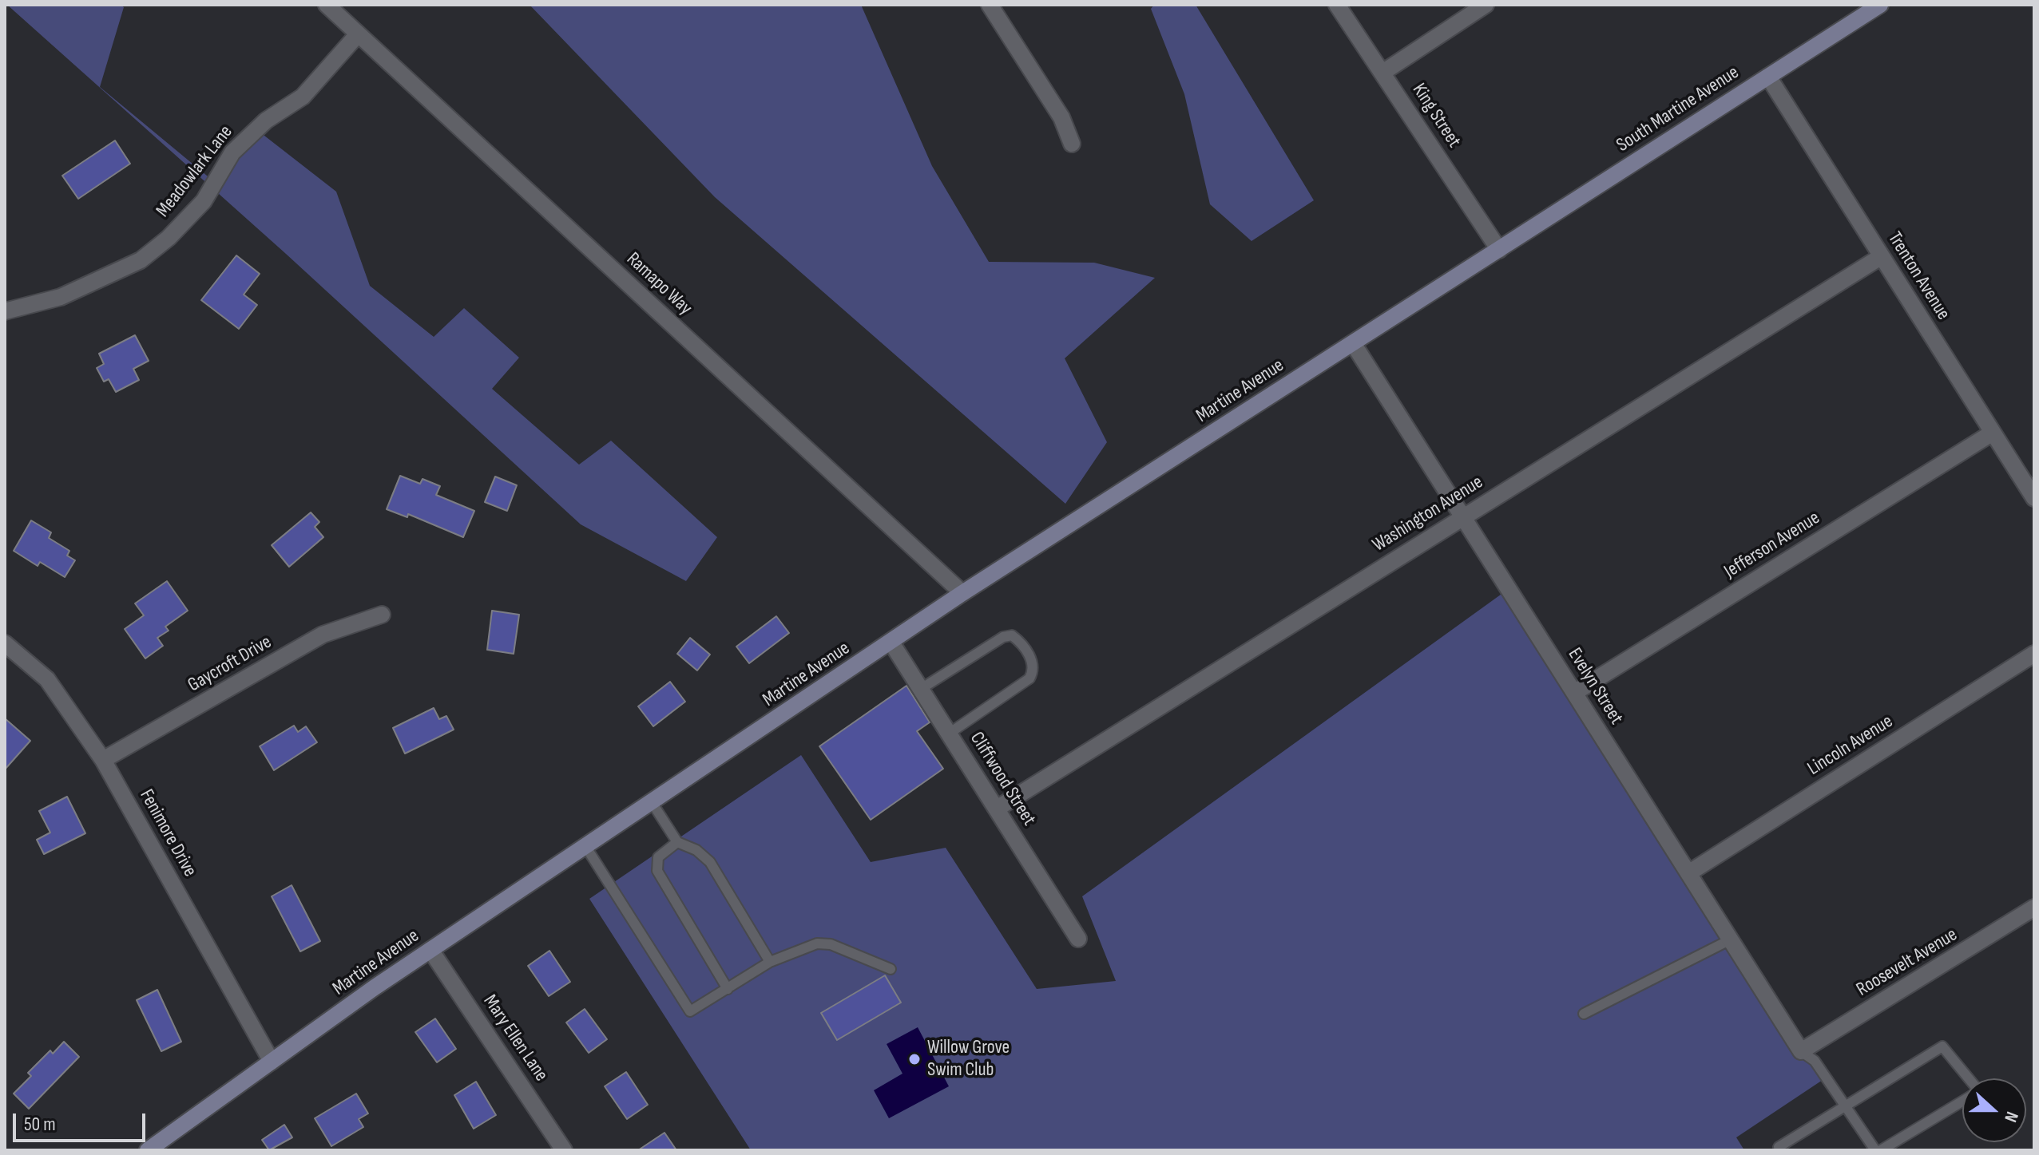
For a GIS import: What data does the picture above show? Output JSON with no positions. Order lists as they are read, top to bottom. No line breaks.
{"streets":{"main road":["South Martine Avenue","Martine Avenue"],"street":["King Street","Meadowlark Lane","Trenton Avenue","Ramapo Way","Washington Avenue","Jefferson Avenue","Gaycroft Drive","Evelyn Street","Lincoln Avenue","Cliffwood Street","Fenimore Drive","Roosevelt Avenue","Mary Ellen Lane"]},"crossings":[["South Martine Avenue","King Street"],["South Martine Avenue","Trenton Avenue"],["South Martine Avenue","Martine Avenue"],["King Street","Martine Avenue"],["Meadowlark Lane","Ramapo Way"],["Trenton Avenue","Washington Avenue"],["Trenton Avenue","Jefferson Avenue"],["Ramapo Way","Martine Avenue"],["Martine Avenue","Evelyn Street"],["Martine Avenue","Cliffwood Street"],["Martine Avenue","Fenimore Drive"],["Martine Avenue","Mary Ellen Lane"],["Washington Avenue","Evelyn Street"],["Washington Avenue","Cliffwood Street"],["Jefferson Avenue","Evelyn Street"],["Gaycroft Drive","Fenimore Drive"],["Evelyn Street","Lincoln Avenue"],["Evelyn Street","Roosevelt Avenue"]],"places":["Willow Grove Swim Club"],"scale_bar":"50 m","north":"right"}
